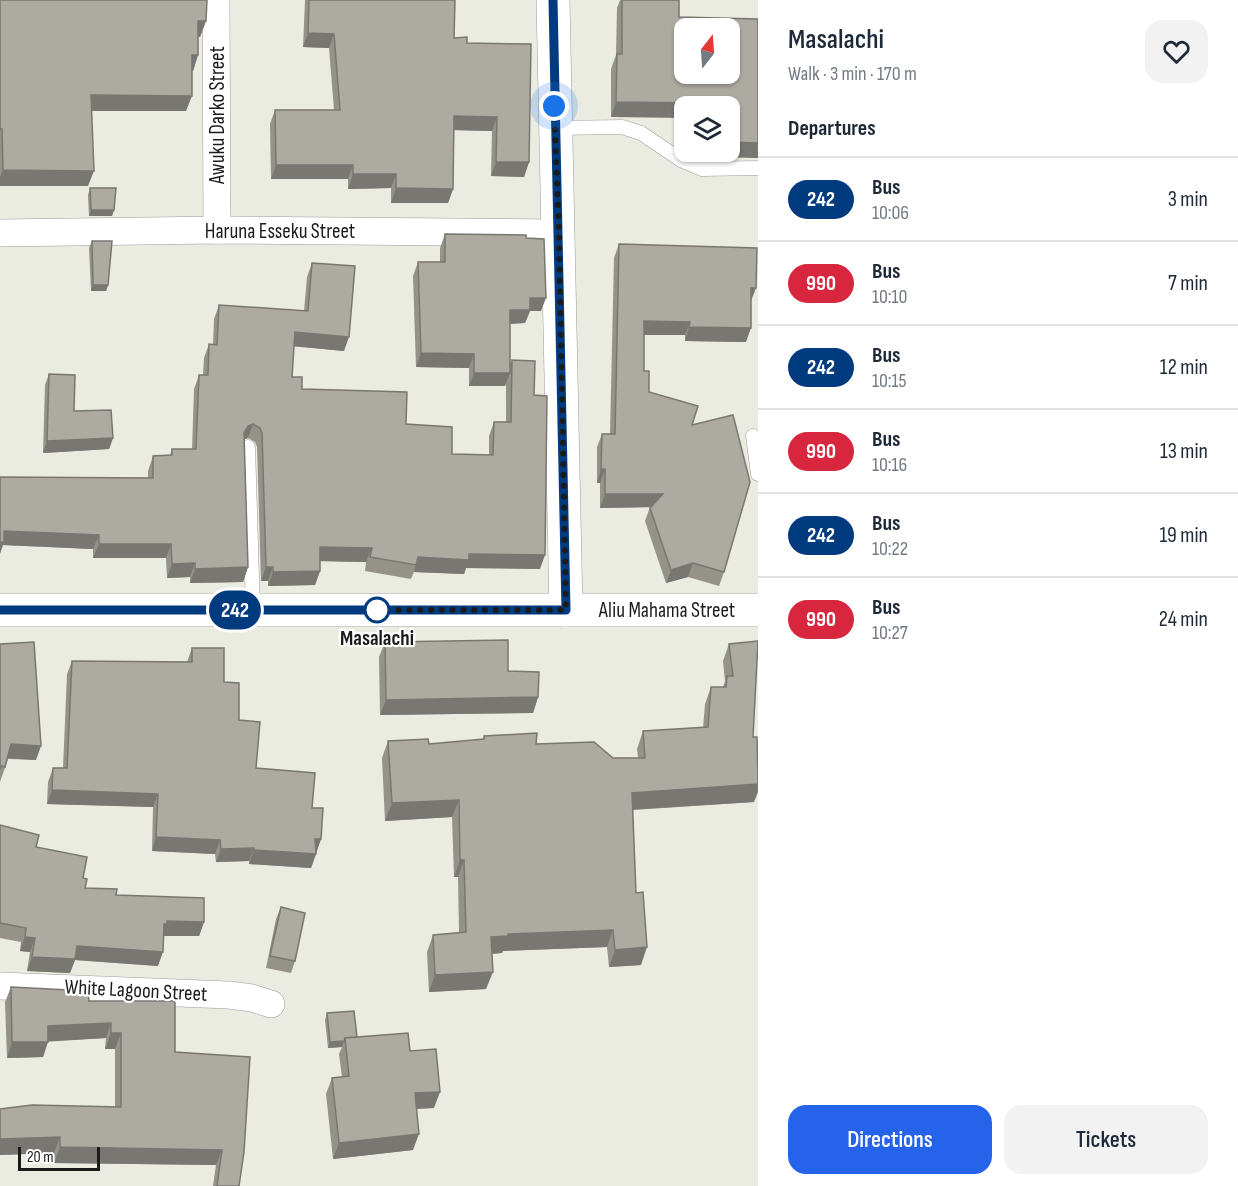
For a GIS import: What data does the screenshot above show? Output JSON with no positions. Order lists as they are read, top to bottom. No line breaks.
{"streets":{"street":["Awuku Darko Street","Haruna Esseku Street","Aliu Mahama Street","White Lagoon Street"]},"crossings":[["Awuku Darko Street","Haruna Esseku Street"]],"places":["Masalachi"],"lines":["bus line 242"],"scale_bar":"20 m","north":"top","page":{"on_map":"242","heading":[["Masalachi","Walk · 3 min · 170 m"],"Departures"],"list":[{"mark":"242","name":"Bus","note":"10:06","value":"3 min"},{"mark":"990","name":"Bus","note":"10:10","value":"7 min"},{"mark":"242","name":"Bus","note":"10:15","value":"12 min"},{"mark":"990","name":"Bus","note":"10:16","value":"13 min"},{"mark":"242","name":"Bus","note":"10:22","value":"19 min"},{"mark":"990","name":"Bus","note":"10:27","value":"24 min"}],"buttons":["Directions","Tickets"],"scale":"20 m"}}
